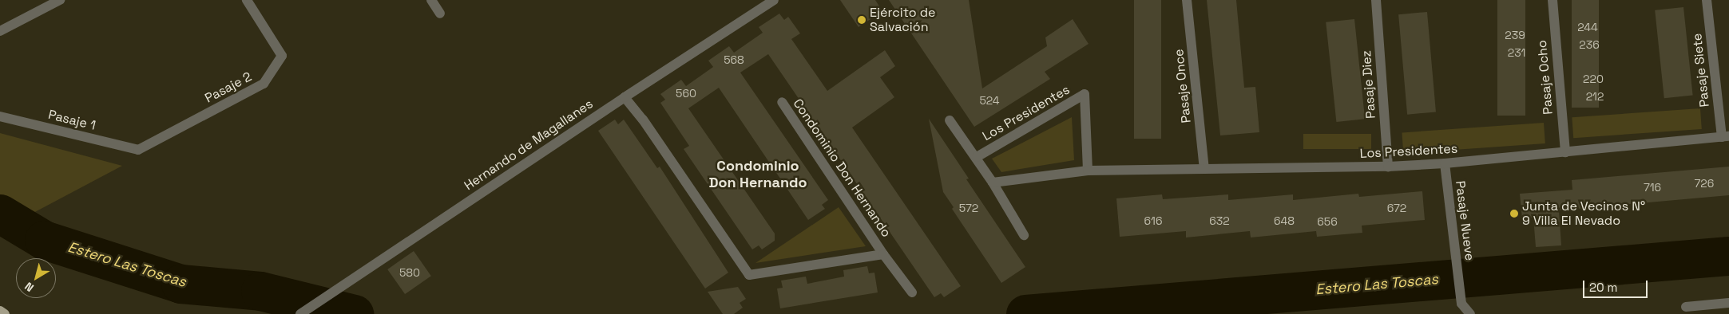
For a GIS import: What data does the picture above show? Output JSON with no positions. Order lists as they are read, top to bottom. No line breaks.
{"streets":{"street":["Pasaje Siete","Pasaje Ocho","Pasaje Diez","Pasaje Once","Pasaje 2","Los Presidentes","Pasaje 1","Hernando de Magallanes","Condominio Don Hernando","Pasaje Nueve"]},"crossings":[["Pasaje Siete","Los Presidentes"],["Pasaje Ocho","Los Presidentes"],["Pasaje Diez","Los Presidentes"],["Pasaje Once","Los Presidentes"],["Pasaje 2","Pasaje 1"],["Los Presidentes","Pasaje Nueve"],["Hernando de Magallanes","Condominio Don Hernando"]],"districts":["Condominio Don Hernando"],"water":["Estero Las Toscas"],"places":["Ejército de Salvación","Junta de Vecinos N° 9 Villa El Nevado"],"house_numbers":["244","239","236","231","568","220","560","212","524","726","716","572","672","616","632","648","656","580"],"scale_bar":"20 m","north":"bottom left"}
